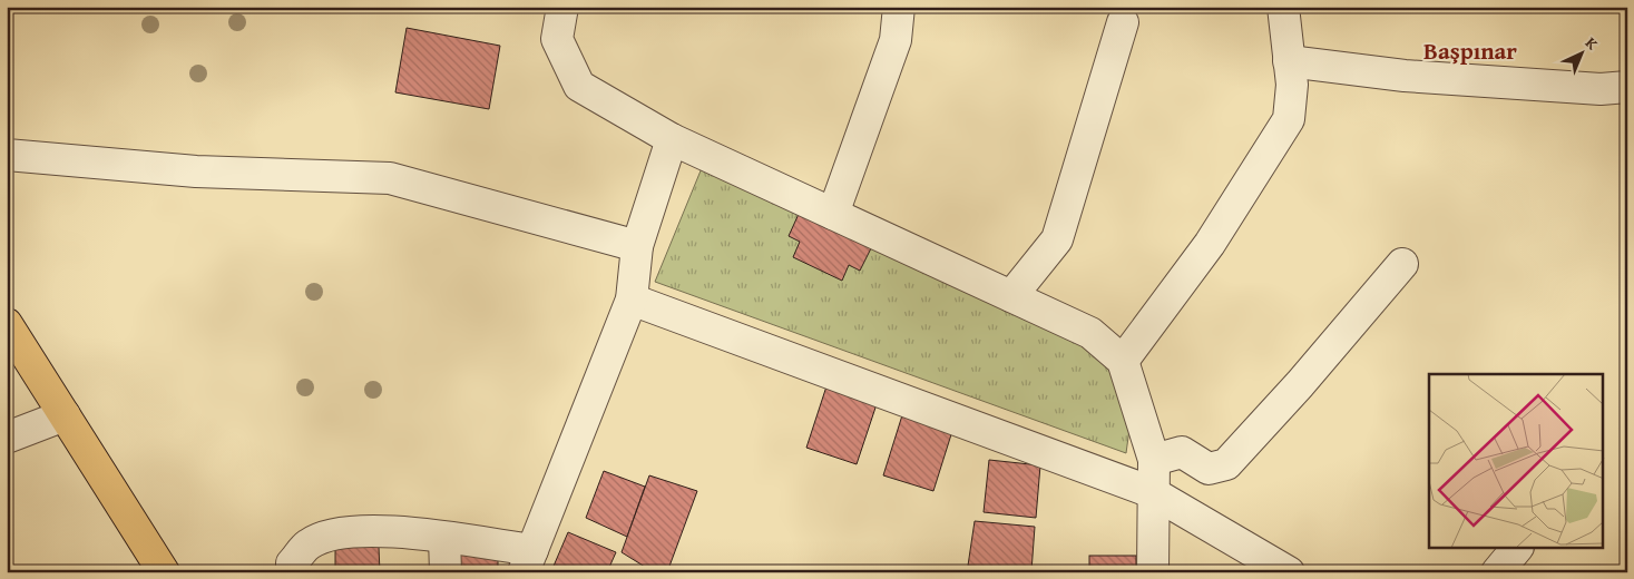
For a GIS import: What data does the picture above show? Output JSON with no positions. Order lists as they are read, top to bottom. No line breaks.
{"districts":["Başpınar"],"north":"top right"}
